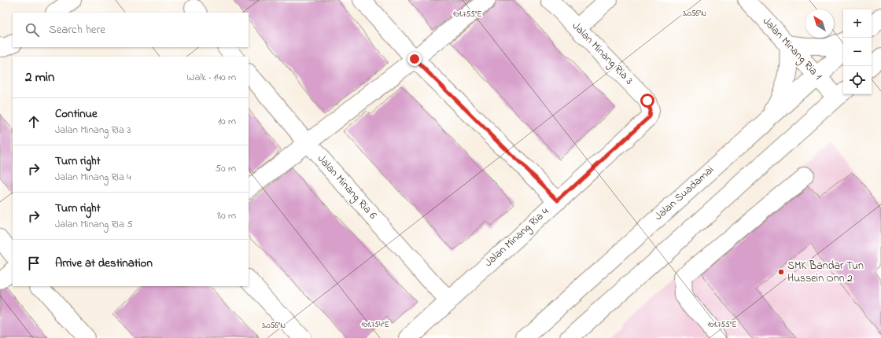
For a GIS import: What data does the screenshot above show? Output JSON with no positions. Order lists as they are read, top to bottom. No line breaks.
{"streets":{"street":["Jalan Minang Ria 1","Jalan Minang Ria 3","Jalan Minang Ria 6","Jalan Suadamai","Jalan Minang Ria 4"]},"crossings":[["Jalan Minang Ria 1","Jalan Suadamai"],["Jalan Minang Ria 3","Jalan Minang Ria 4"],["Jalan Minang Ria 6","Jalan Minang Ria 4"]],"places":["SMK Bandar Tun Hussein Onn 2"],"north":"top left","page":{"map_buttons":["+","−"],"search":"Search here","heading":["2 min","Walk · 140 m"],"list":[["Continue","Jalan Minang Ria 3","10 m"],["Turn right","Jalan Minang Ria 4","50 m"],["Turn right","Jalan Minang Ria 5","80 m"],"Arrive at destination"]},"coordinates":["3.056°N","101.755°E","101.754°E"]}
